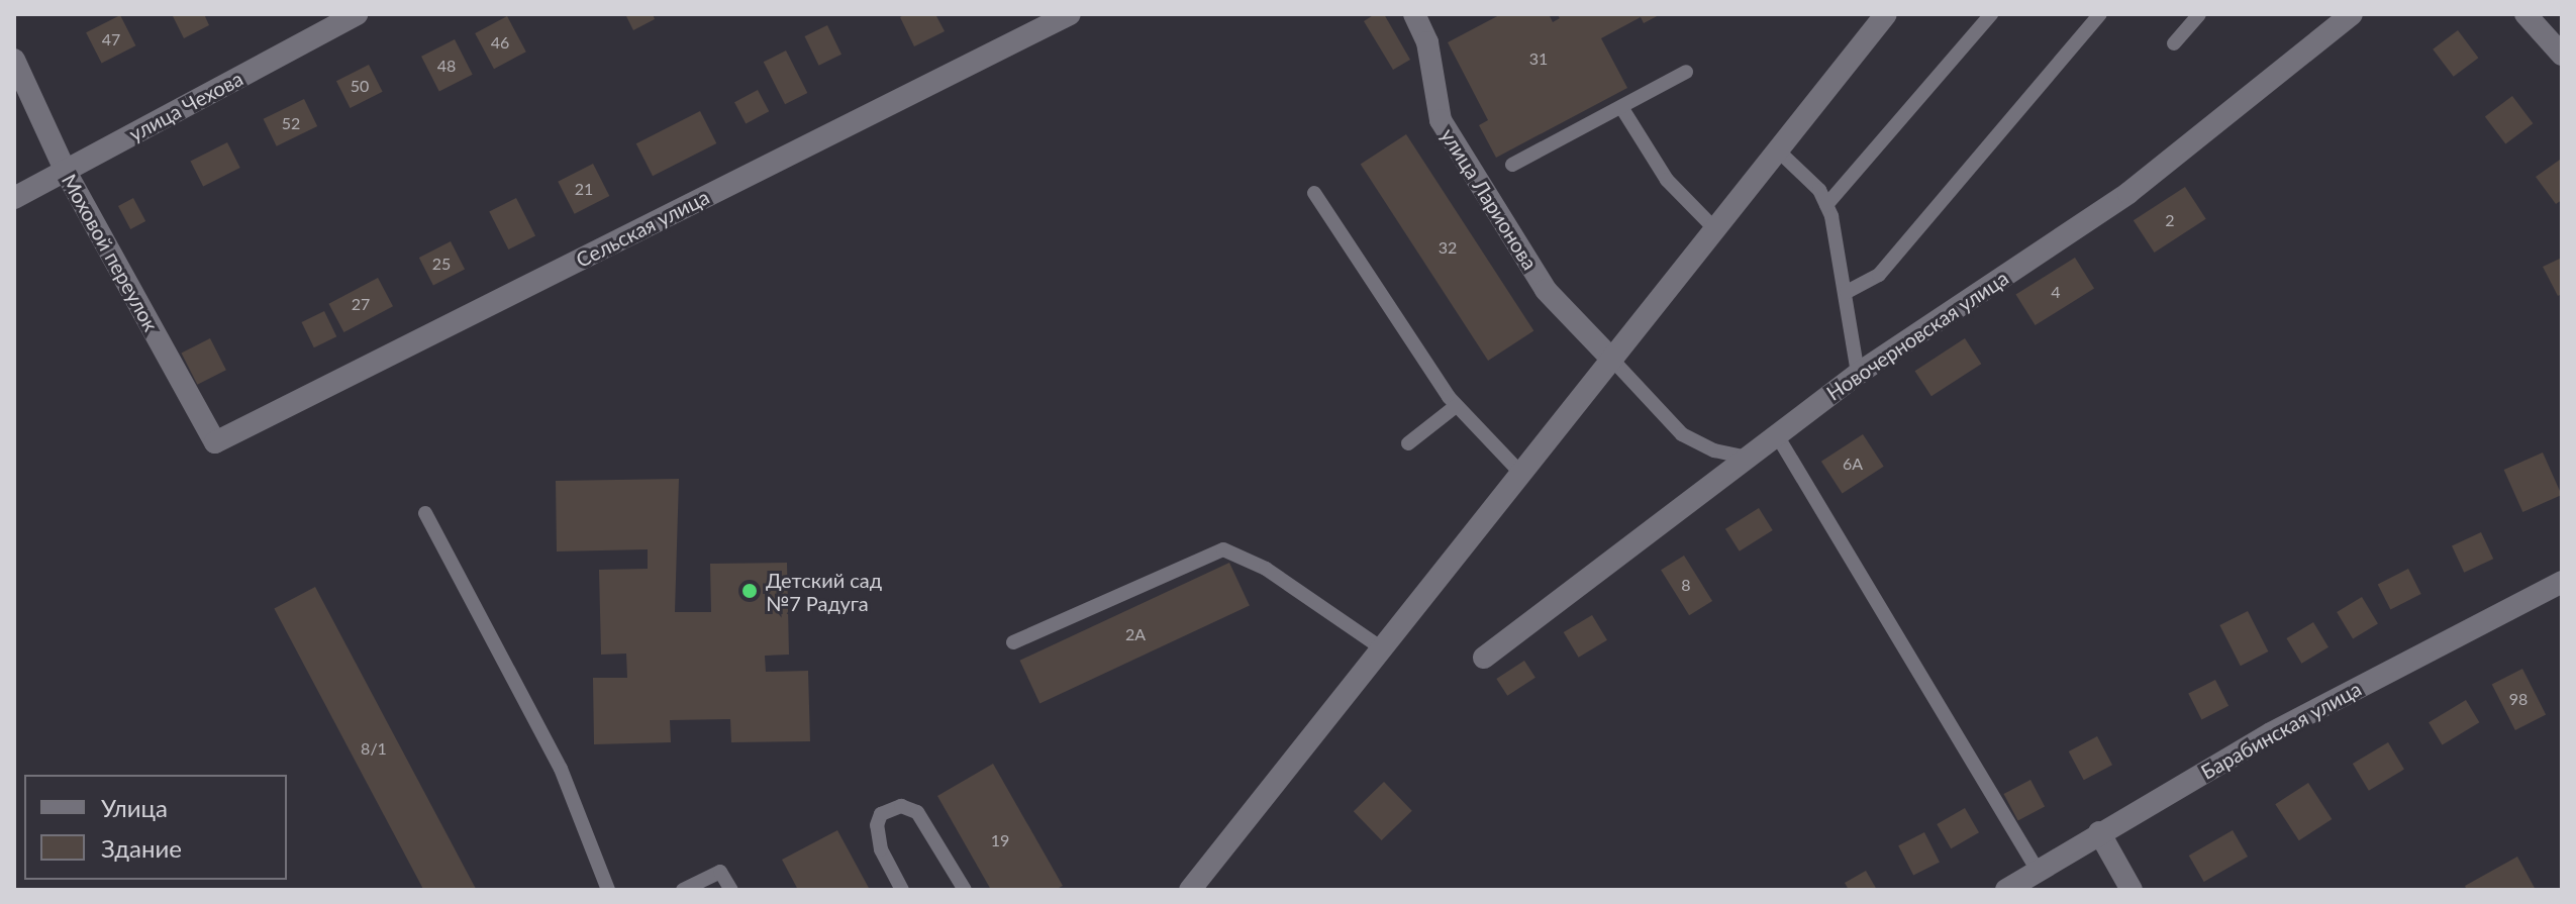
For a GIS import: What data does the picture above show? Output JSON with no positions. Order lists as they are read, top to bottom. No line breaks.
{"streets":{"street":["улица Чехова","улица Ларионова","Сельская улица","Моховой переулок","Новочерновская улица","Барабинская улица"]},"crossings":[["улица Чехова","Моховой переулок"],["Сельская улица","Моховой переулок"]],"places":["Детский сад №7 Радуга"],"house_numbers":["47","46","31","48","50","52","21","2","32","25","4","27","6А","8","2А","98","8/1","19"],"legend":["Улица","Здание"]}
